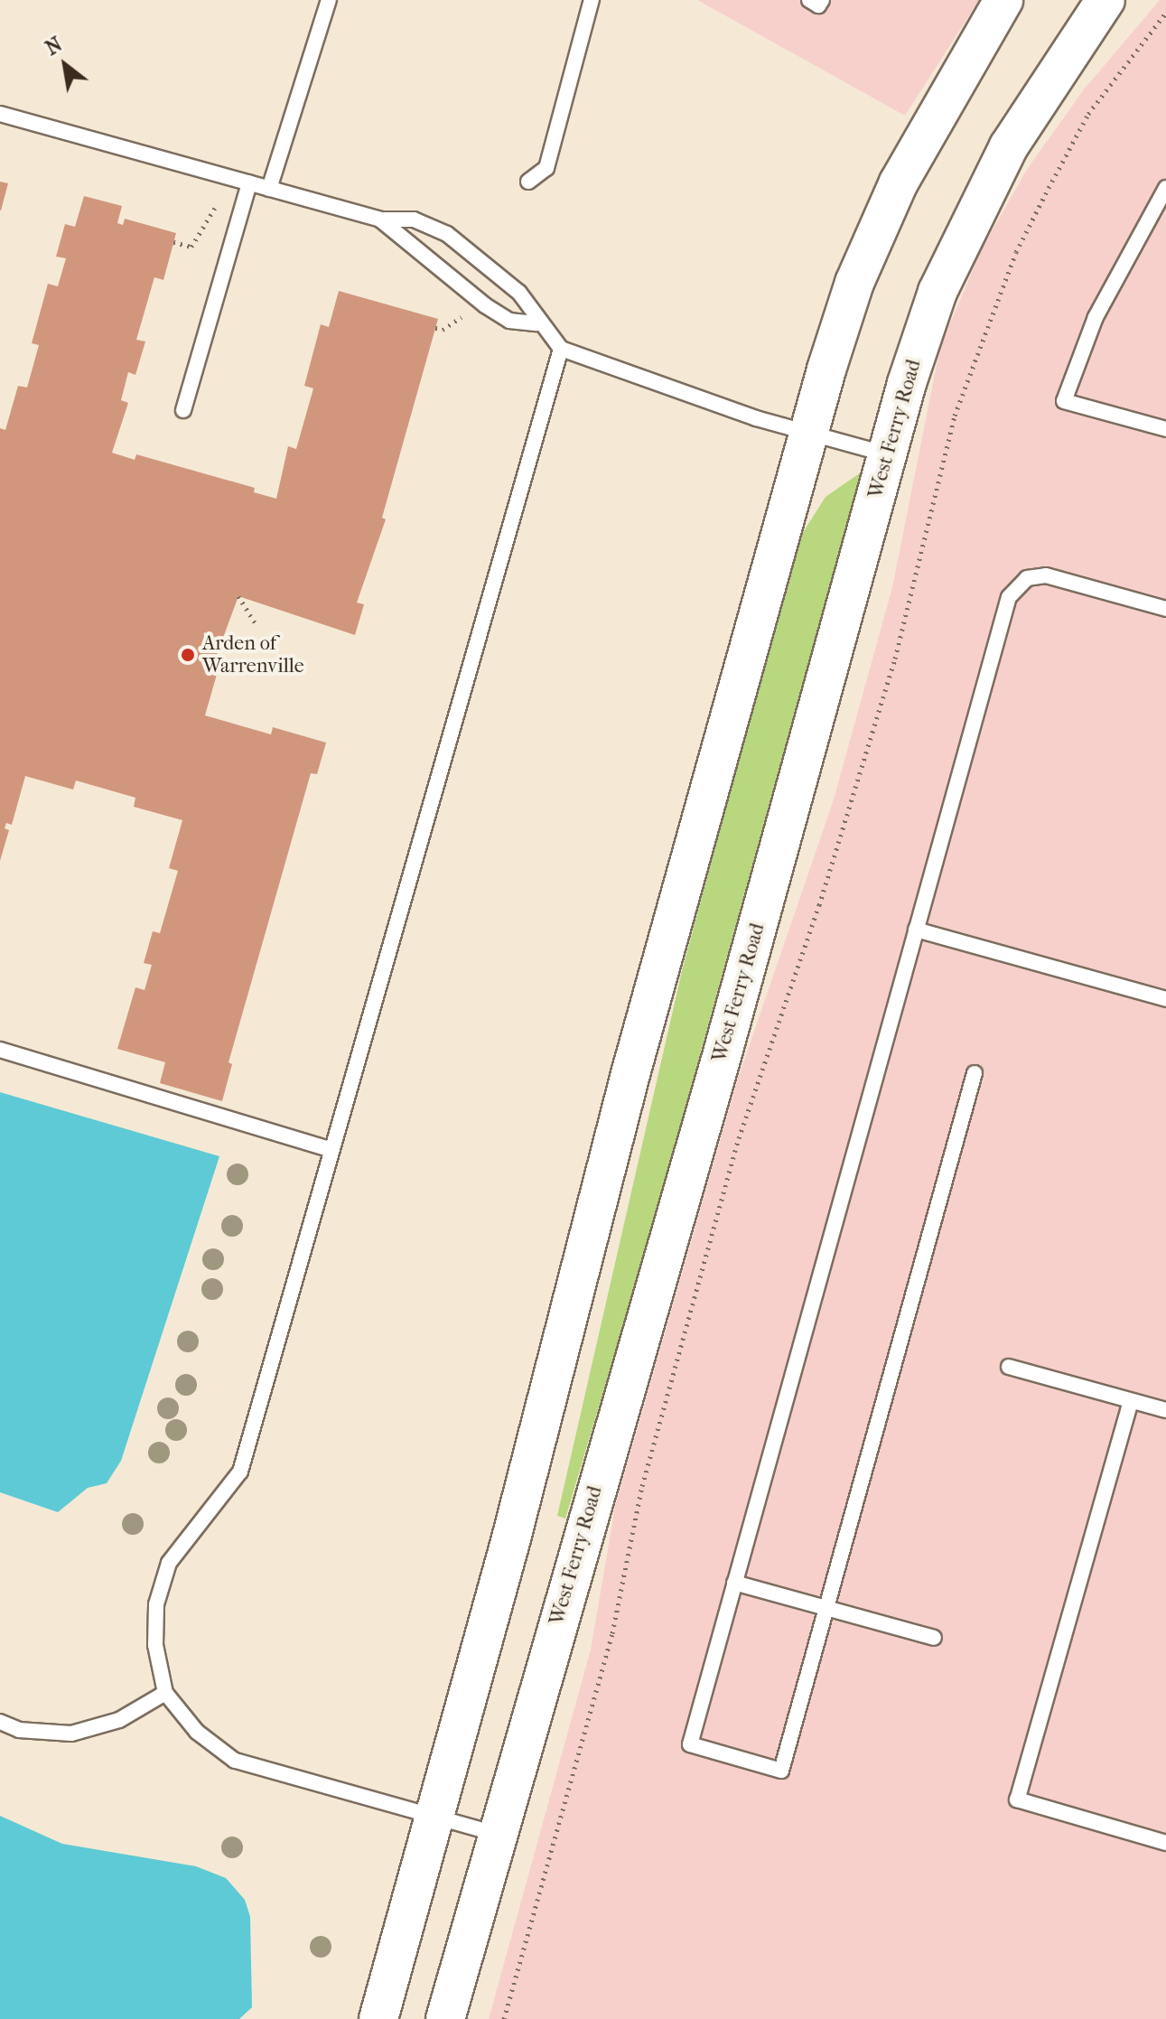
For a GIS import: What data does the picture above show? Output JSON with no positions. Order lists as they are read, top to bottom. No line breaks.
{"streets":{"main road":["West Ferry Road"]},"places":["Arden of Warrenville"],"north":"top left"}
